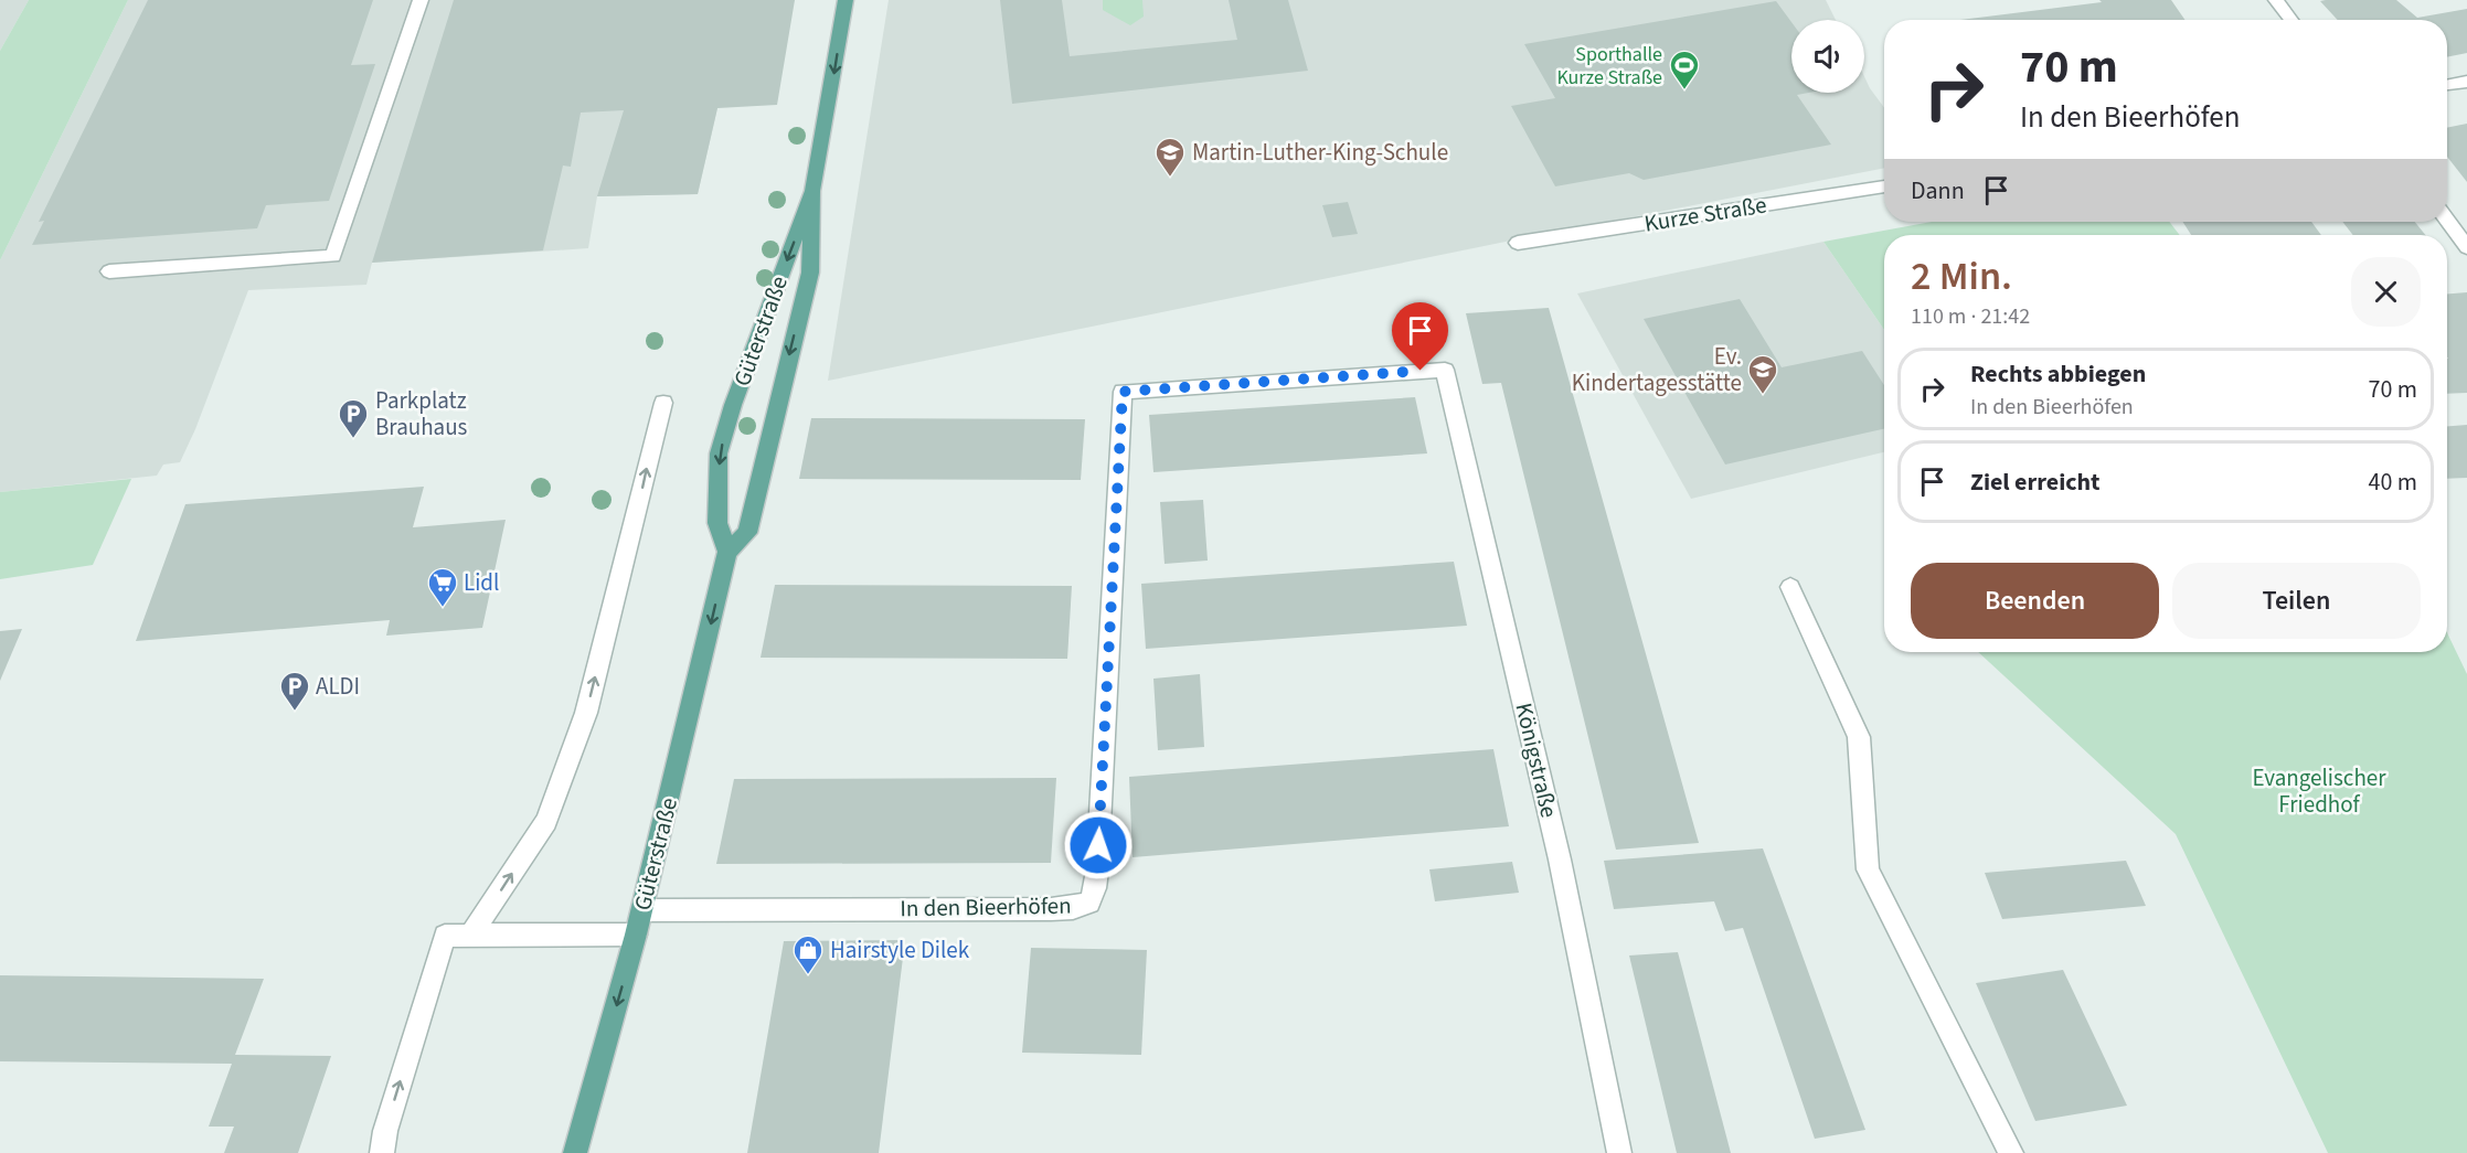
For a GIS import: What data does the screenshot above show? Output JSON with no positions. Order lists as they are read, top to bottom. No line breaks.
{"streets":{"main road":["Güterstraße"],"street":["Kurze Straße","Königstraße","In den Bieerhöfen"]},"crossings":[["Güterstraße","In den Bieerhöfen"],["Königstraße","In den Bieerhöfen"]],"one_way":["Güterstraße"],"parks":["Evangelischer Friedhof"],"places":{"sports":["Sporthalle Kurze Straße"],"school or university":["Martin-Luther-King-Schule","Ev. Kindertagesstätte"],"parking":["Parkplatz Brauhaus","ALDI"],"supermarket":["Lidl"],"shop":["Hairstyle Dilek"]},"page":{"turn":["70 m","In den Bieerhöfen"],"then":"Dann","heading":["2 Min.","110 m · 21:42"],"list":[{"name":"Rechts abbiegen","note":"In den Bieerhöfen","value":"70 m"},{"name":"Ziel erreicht","value":"40 m"}],"buttons":["Beenden","Teilen"]}}
